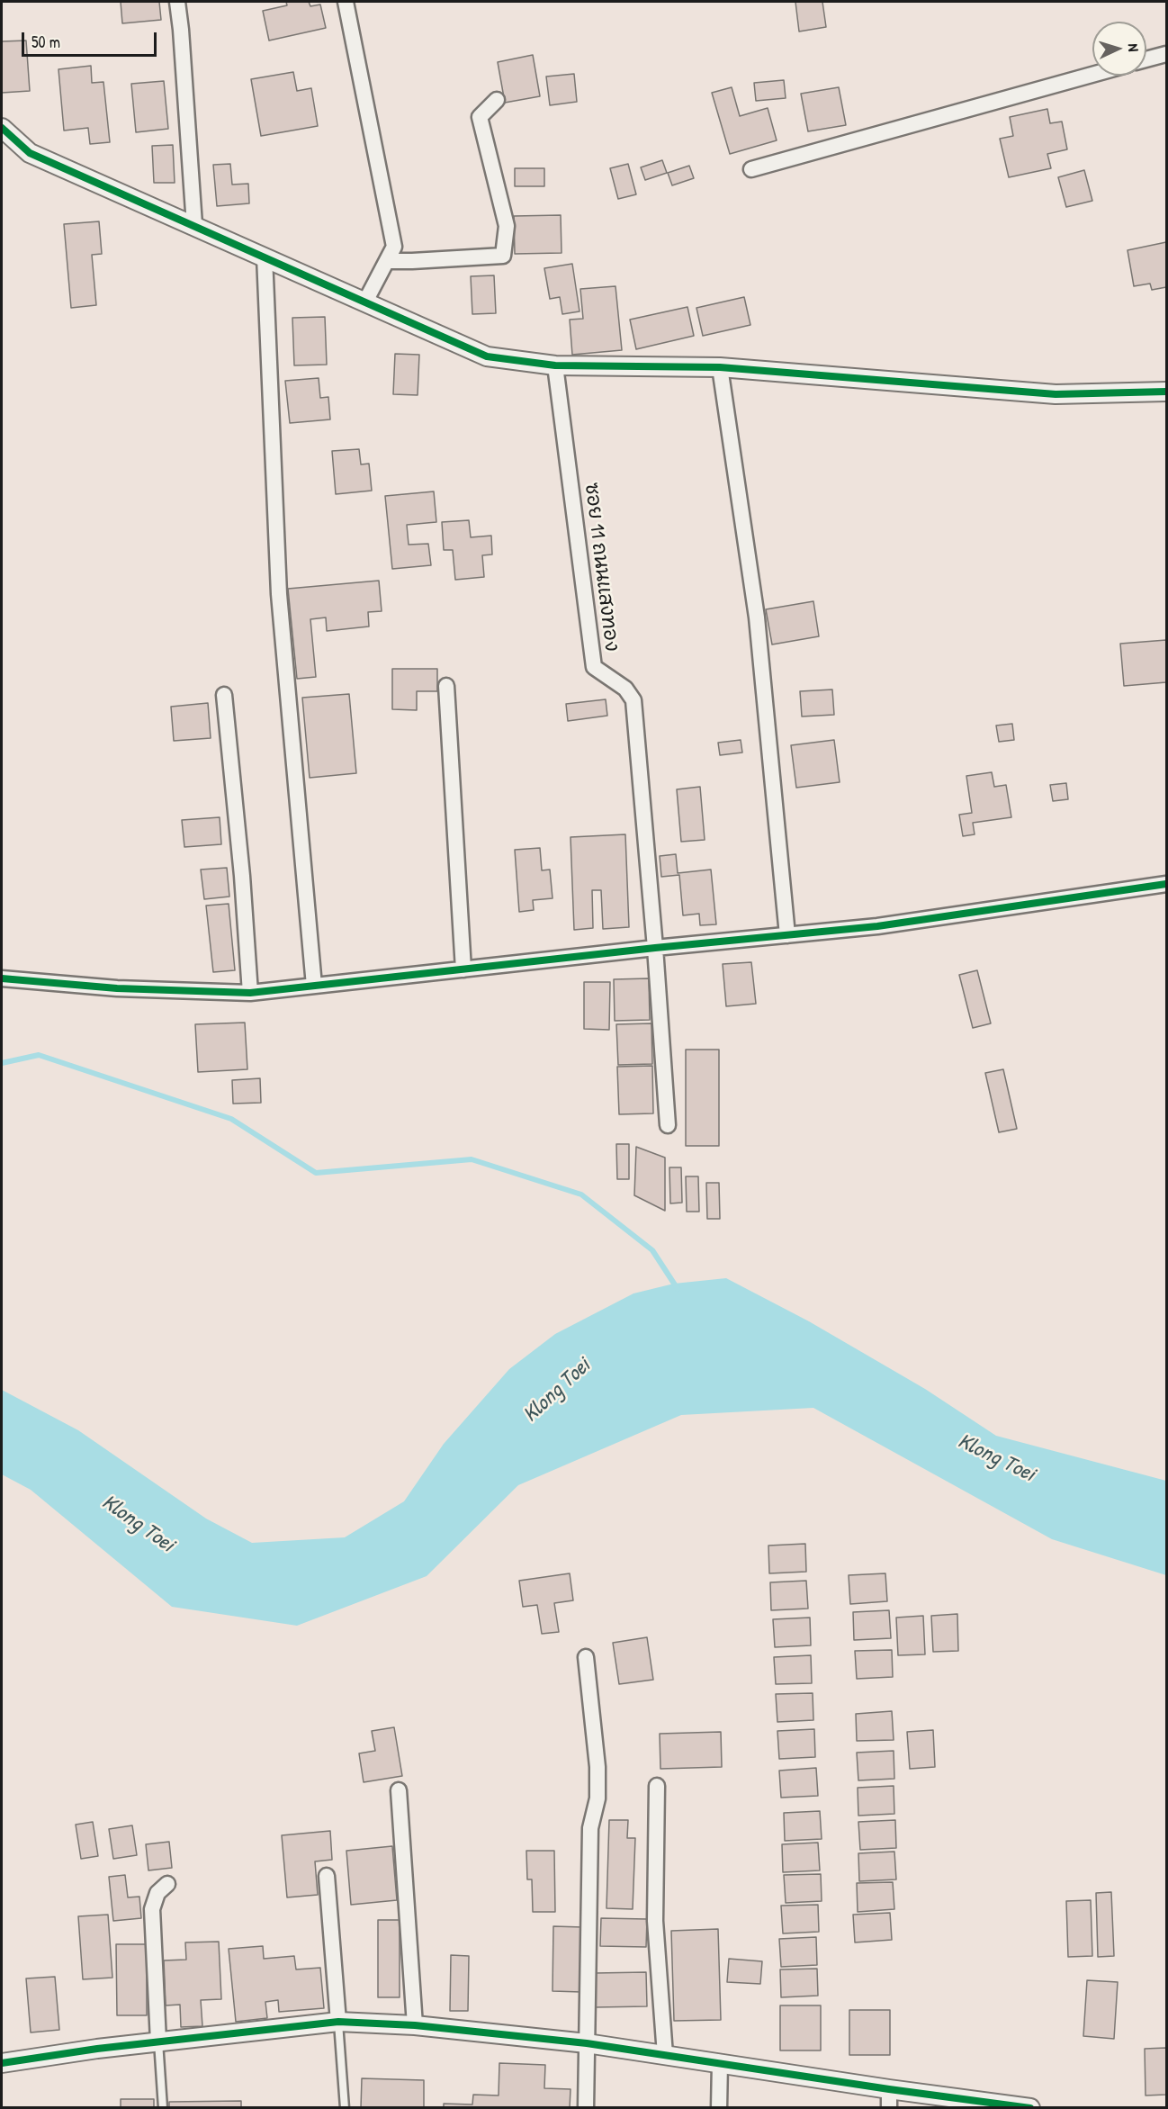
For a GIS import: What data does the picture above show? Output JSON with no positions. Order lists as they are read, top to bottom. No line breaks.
{"streets":{"street":["ซอย 11 ถนนแสงทอง"]},"water":["Klong Toei"],"scale_bar":"50 m","north":"right"}
